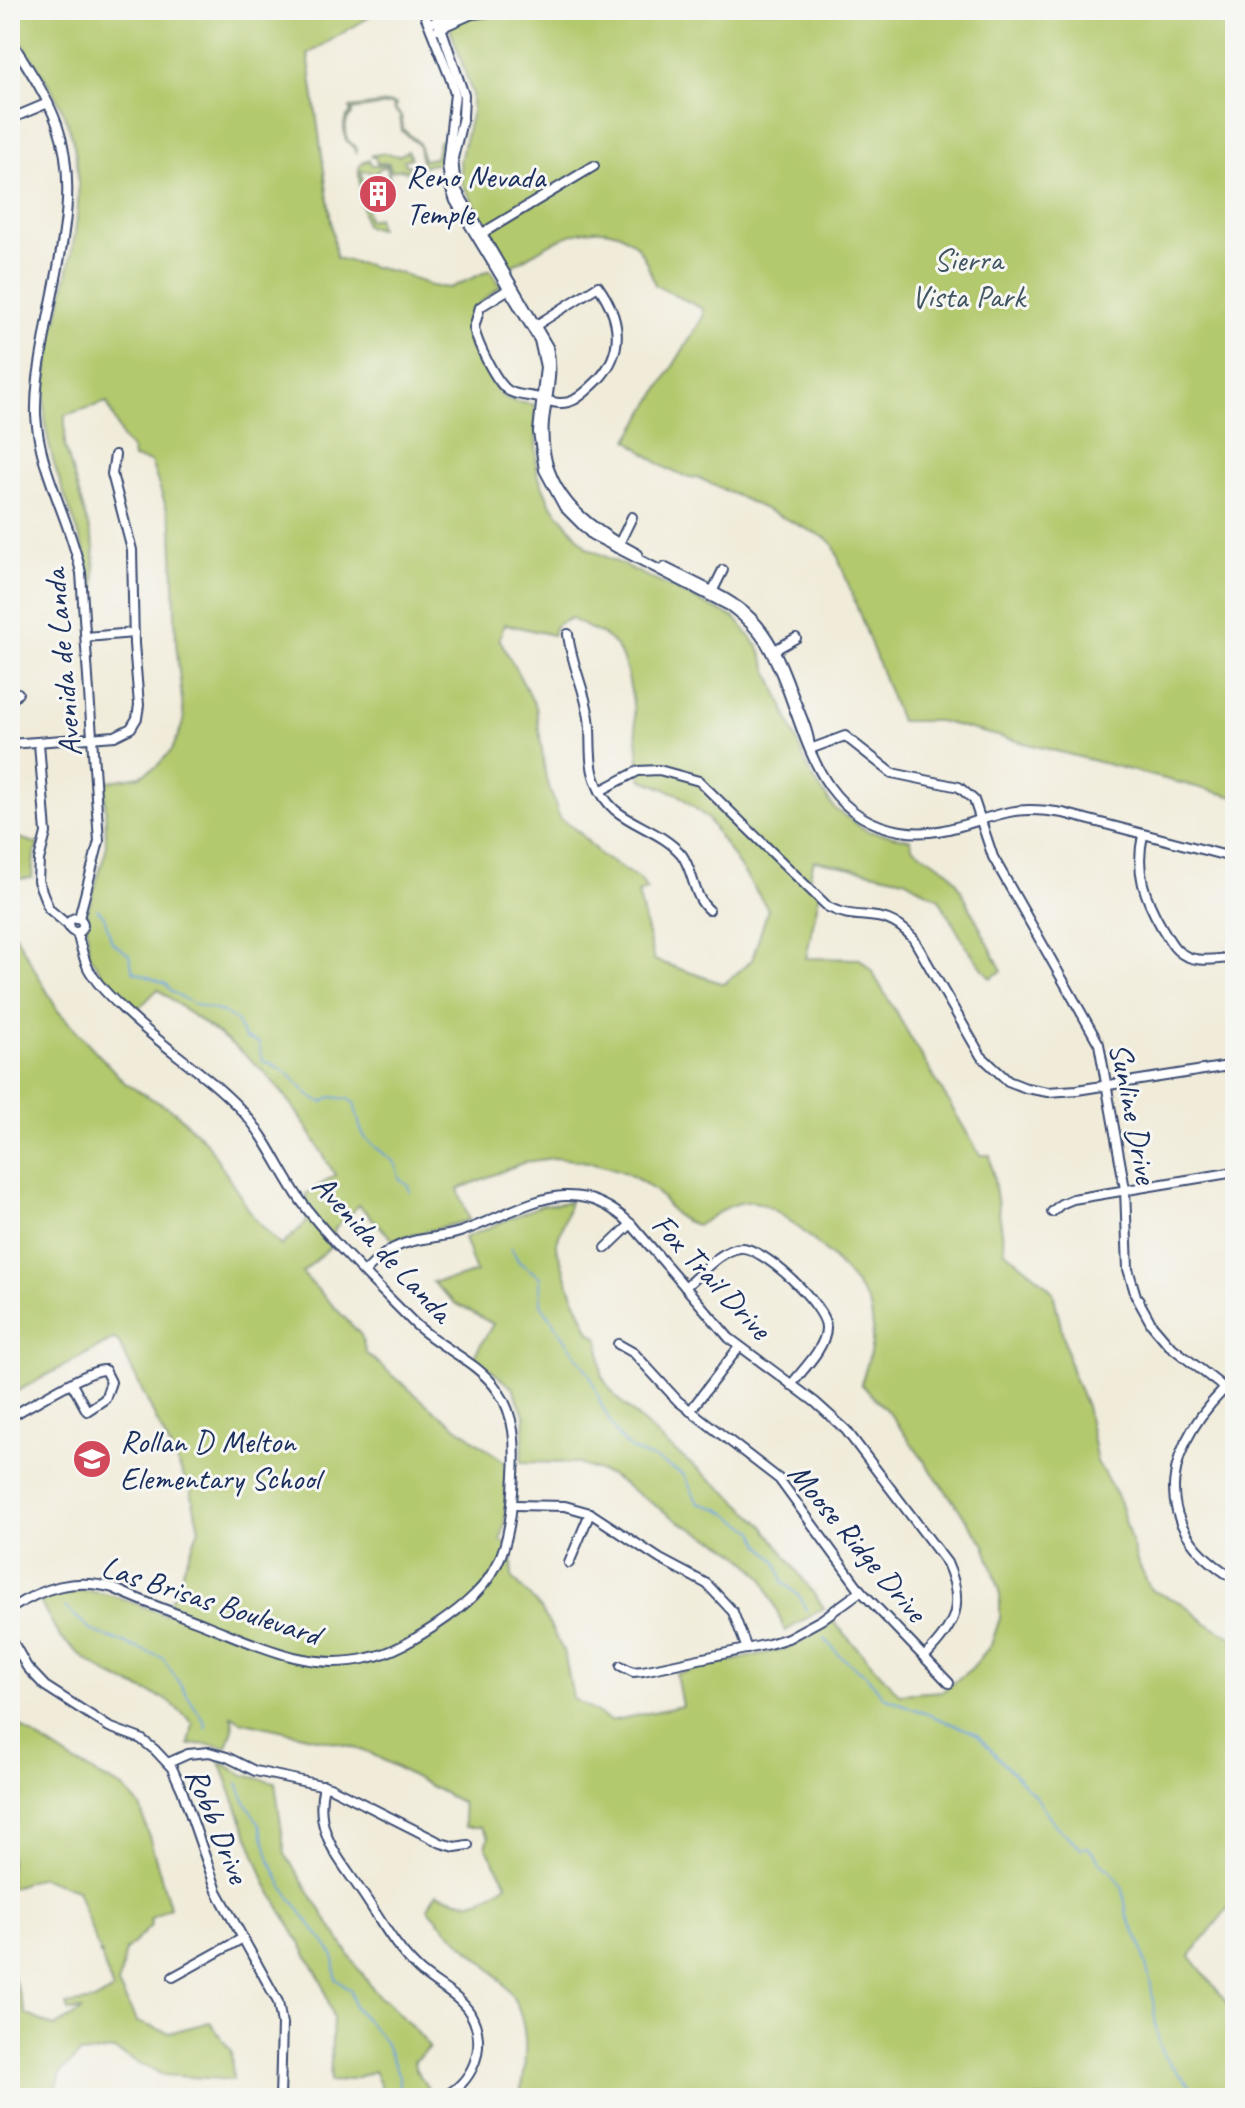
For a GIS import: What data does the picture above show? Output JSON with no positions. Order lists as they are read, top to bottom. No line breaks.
{"streets":{"street":["Avenida de Landa","Sunline Drive","Fox Trail Drive","Moose Ridge Drive","Las Brisas Boulevard","Robb Drive"]},"crossings":[["Avenida de Landa","Fox Trail Drive"],["Avenida de Landa","Las Brisas Boulevard"],["Fox Trail Drive","Moose Ridge Drive"]],"parks":["Sierra Vista Park"],"places":{"building":["Reno Nevada Temple"],"school or university":["Rollan D Melton Elementary School"]}}
